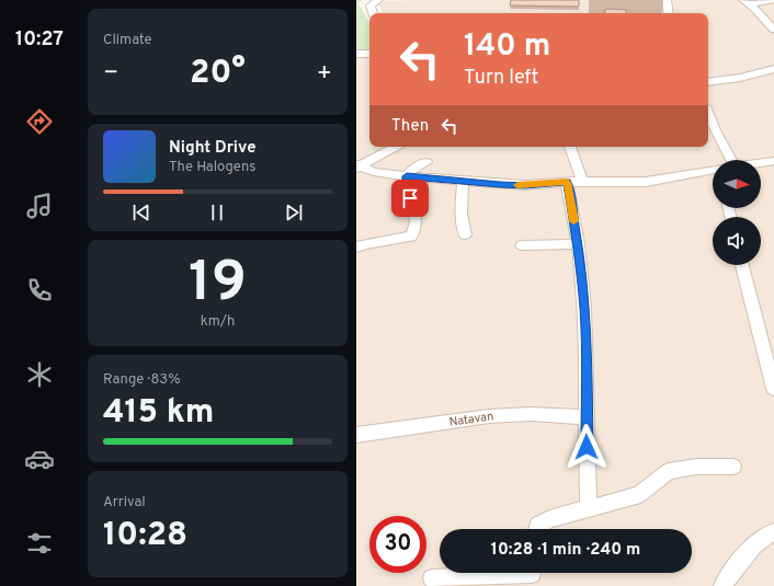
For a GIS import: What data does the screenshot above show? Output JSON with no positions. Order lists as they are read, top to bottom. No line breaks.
{"streets":{"street":["Natəvan"]},"north":"right","page":{"tabs":"10:27","tile":["Climate",["19","km/h"],["Range · 83%","415 km"],["Arrival","10:28"]],"turn":["140 m","Turn left"],"heat":["−","20°","+"],"then":"Then","song":["Night Drive","The Halogens"],"limit":"30","trip":"10:28 · 1 min · 240 m"}}
